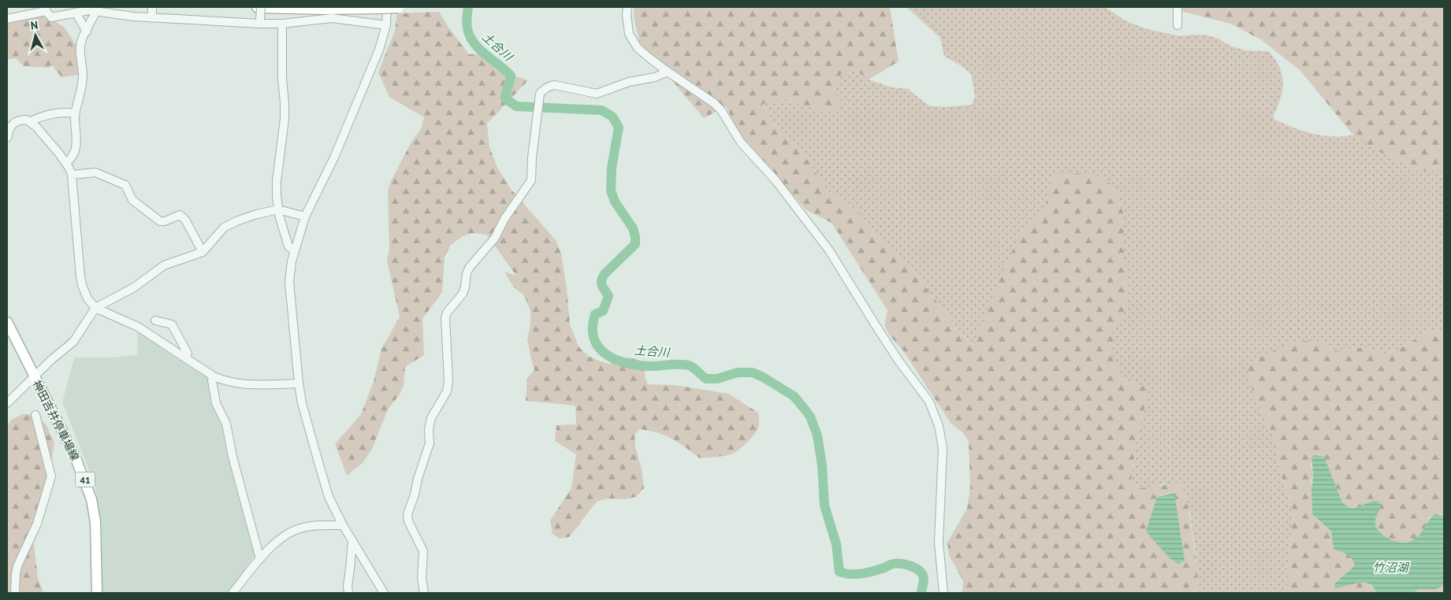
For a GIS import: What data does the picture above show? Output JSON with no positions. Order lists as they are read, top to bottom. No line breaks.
{"streets":{"main road":["神田吉井停車場線","41"]},"water":["土合川","竹沼湖"],"north":"top"}
